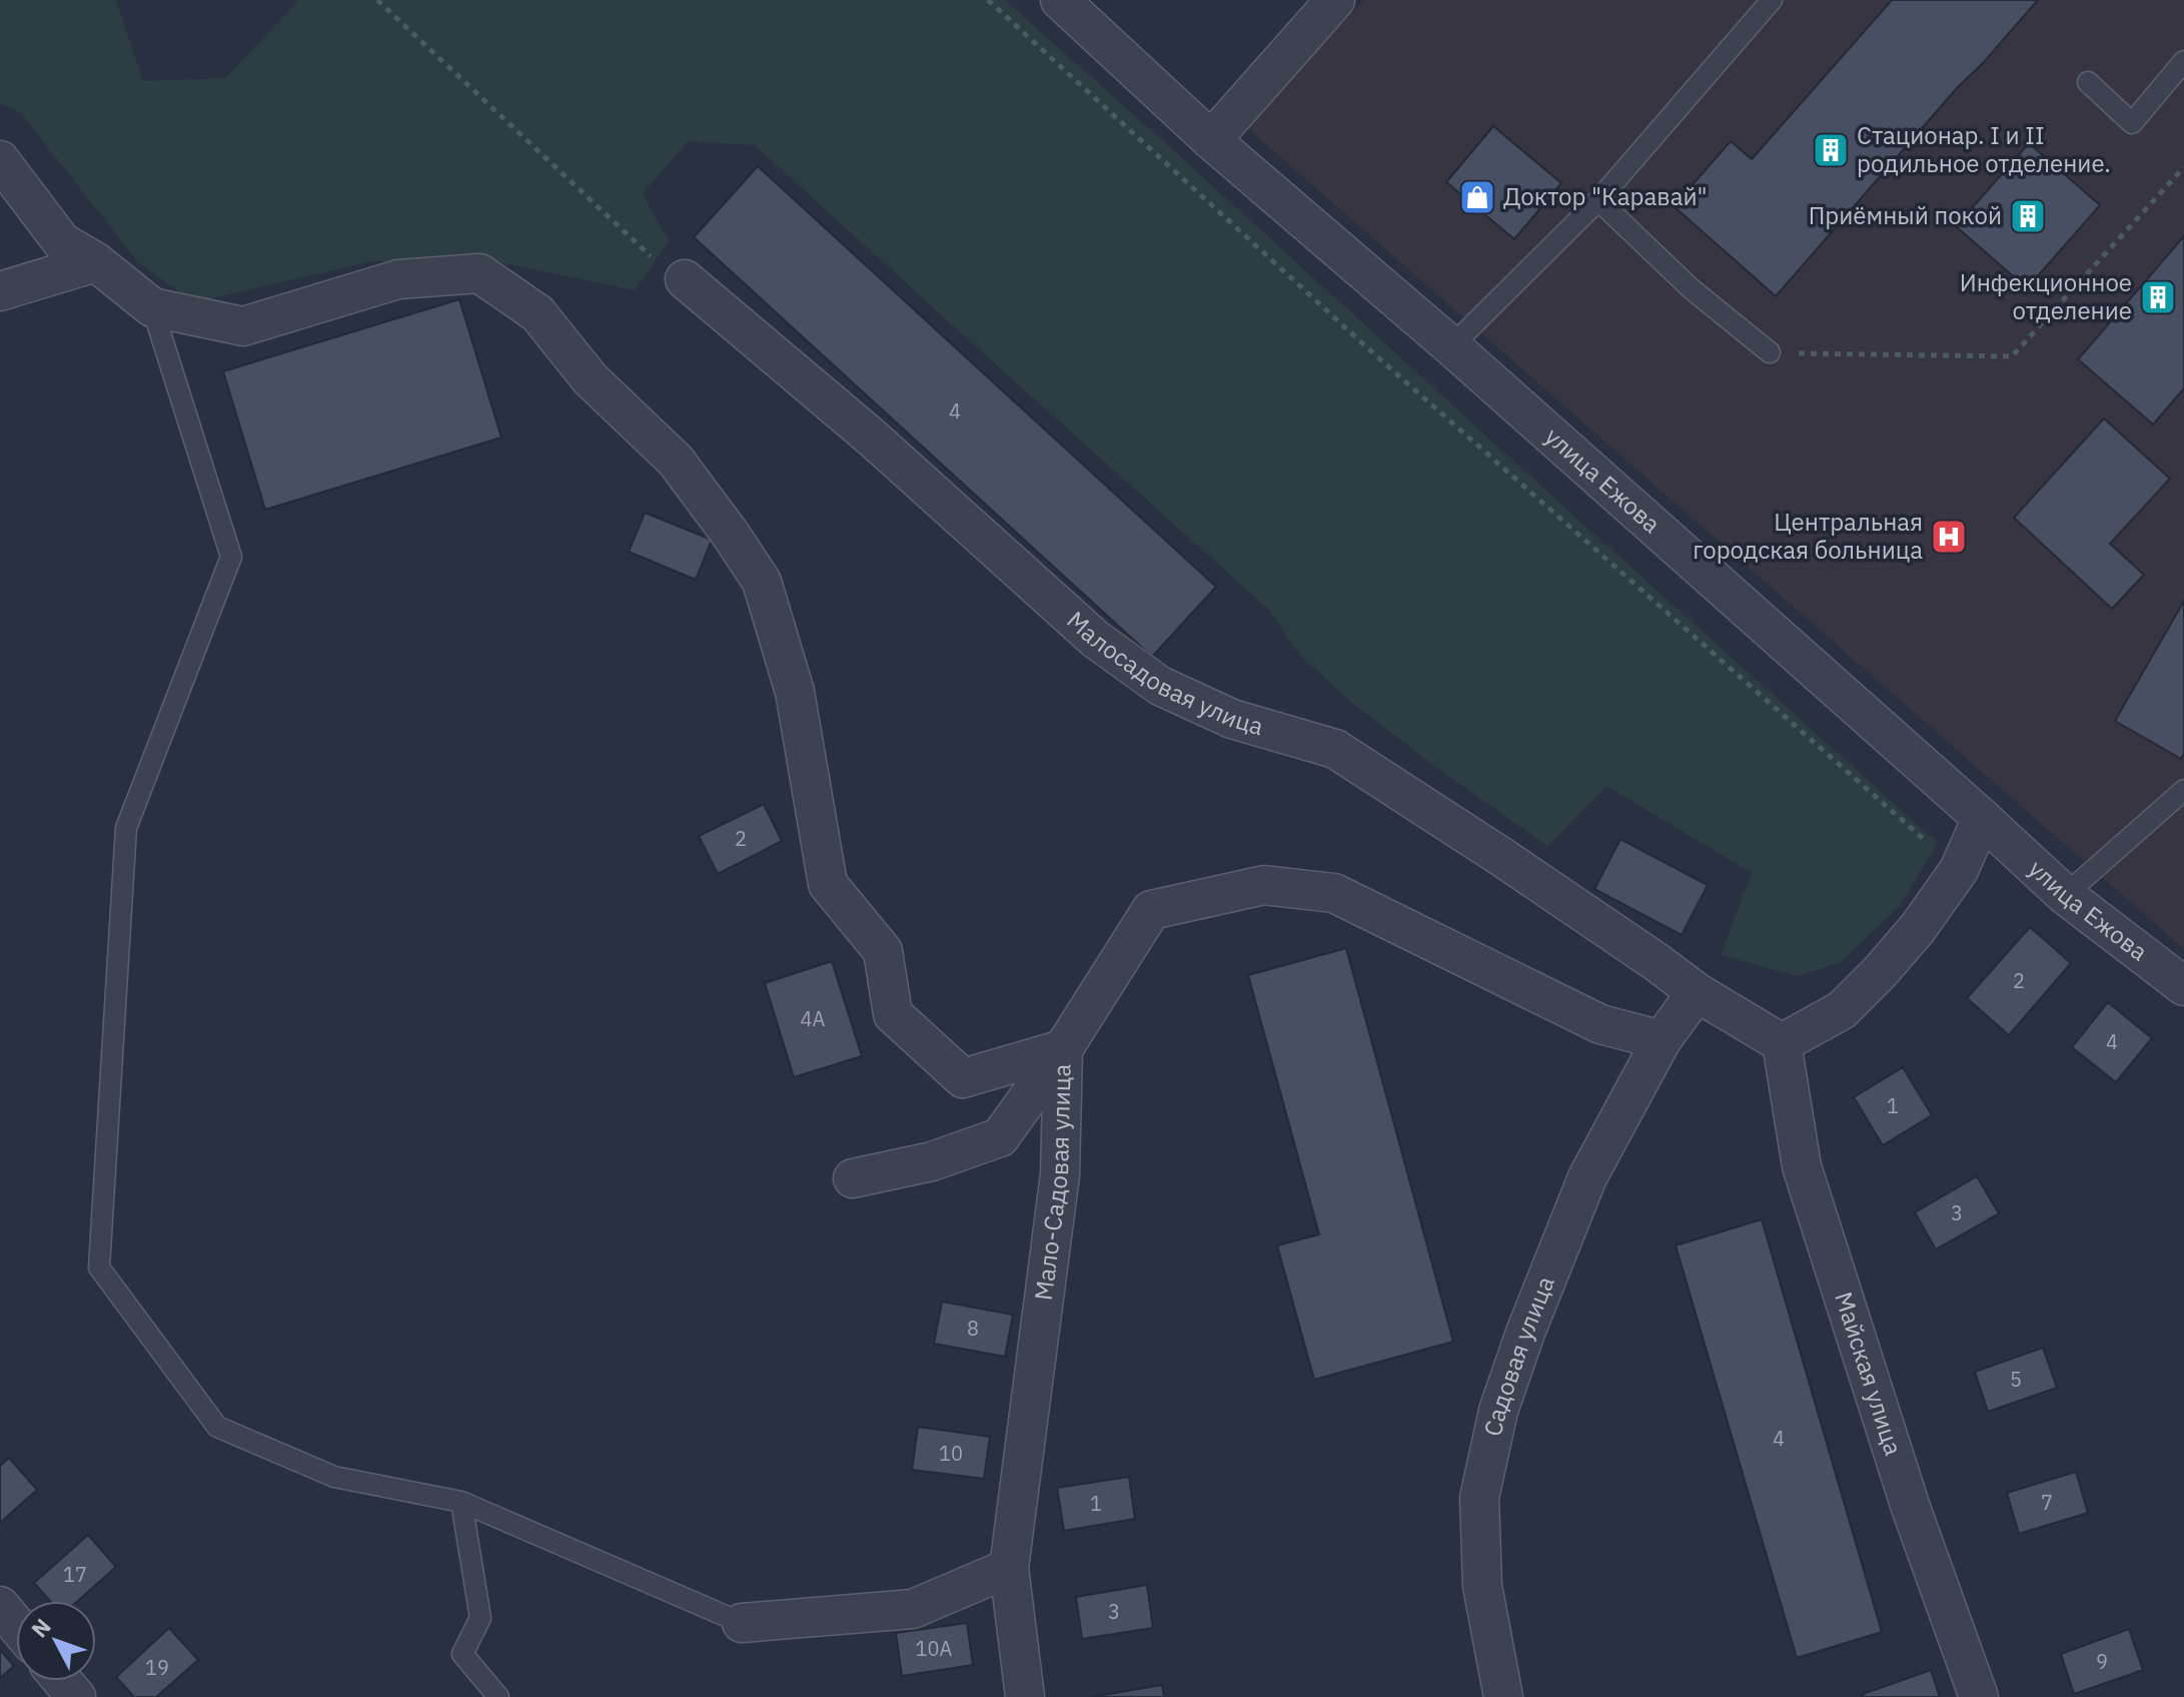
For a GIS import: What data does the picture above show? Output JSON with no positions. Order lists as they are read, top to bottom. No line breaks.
{"streets":{"street":["улица Ежова","Малосадовая улица","Мало-Садовая улица","Садовая улица","Майская улица"]},"crossings":[["Малосадовая улица","Майская улица"],["Мало-Садовая улица","Садовая улица"]],"places":{"building":["Стационар. I и II родильное отделение.","Приёмный покой","Инфекционное отделение"],"shop":["Доктор \"Каравай\""],"hospital":["Центральная городская больница"]},"house_numbers":["4","2","2","4А","4","1","3","8","5","4","10","7","1","17","3","10А","9","19"],"north":"top left"}
